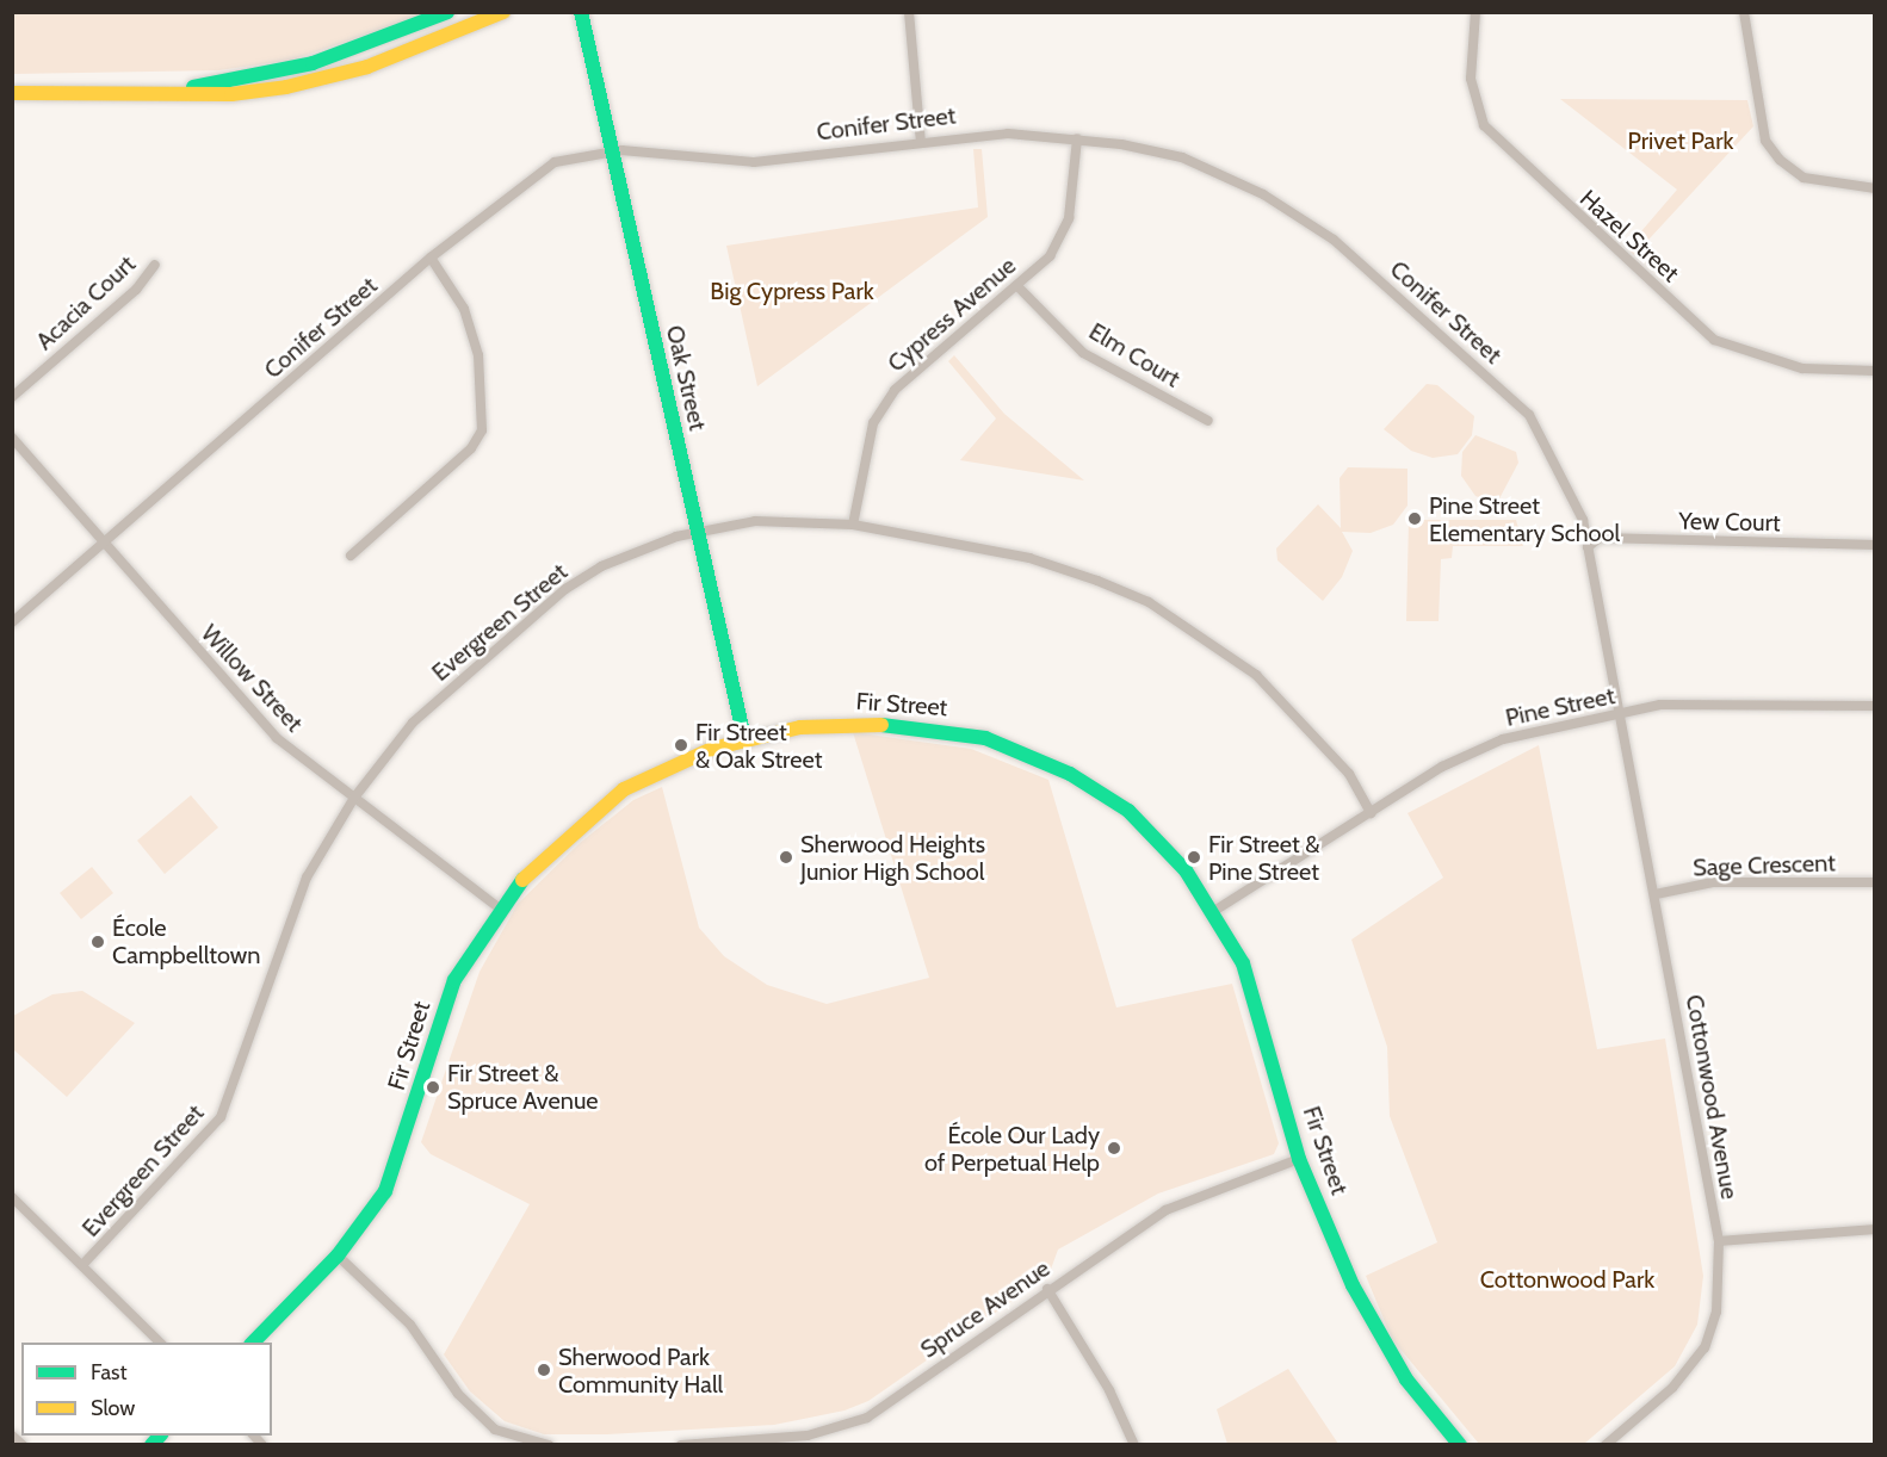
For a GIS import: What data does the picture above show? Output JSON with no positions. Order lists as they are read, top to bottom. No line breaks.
{"streets":{"street":["Conifer Street","Hazel Street","Acacia Court","Cypress Avenue","Elm Court","Oak Street","Yew Court","Evergreen Street","Willow Street","Fir Street","Pine Street","Sage Crescent","Cottonwood Avenue","Spruce Avenue"]},"crossings":[["Conifer Street","Cypress Avenue"],["Conifer Street","Oak Street"],["Conifer Street","Yew Court"],["Conifer Street","Willow Street"],["Conifer Street","Pine Street"],["Conifer Street","Cottonwood Avenue"],["Cypress Avenue","Elm Court"],["Cypress Avenue","Evergreen Street"],["Oak Street","Evergreen Street"],["Oak Street","Fir Street"],["Evergreen Street","Willow Street"],["Evergreen Street","Pine Street"],["Willow Street","Fir Street"],["Fir Street","Pine Street"],["Fir Street","Spruce Avenue"],["Pine Street","Cottonwood Avenue"],["Sage Crescent","Cottonwood Avenue"]],"parks":["Privet Park","Big Cypress Park","Cottonwood Park"],"places":["Pine Street Elementary School","Fir Street & Oak Street","Sherwood Heights Junior High School","Fir Street & Pine Street","École Campbelltown","Fir Street & Spruce Avenue","École Our Lady of Perpetual Help","Sherwood Park Community Hall"],"legend":["Fast","Slow"]}
